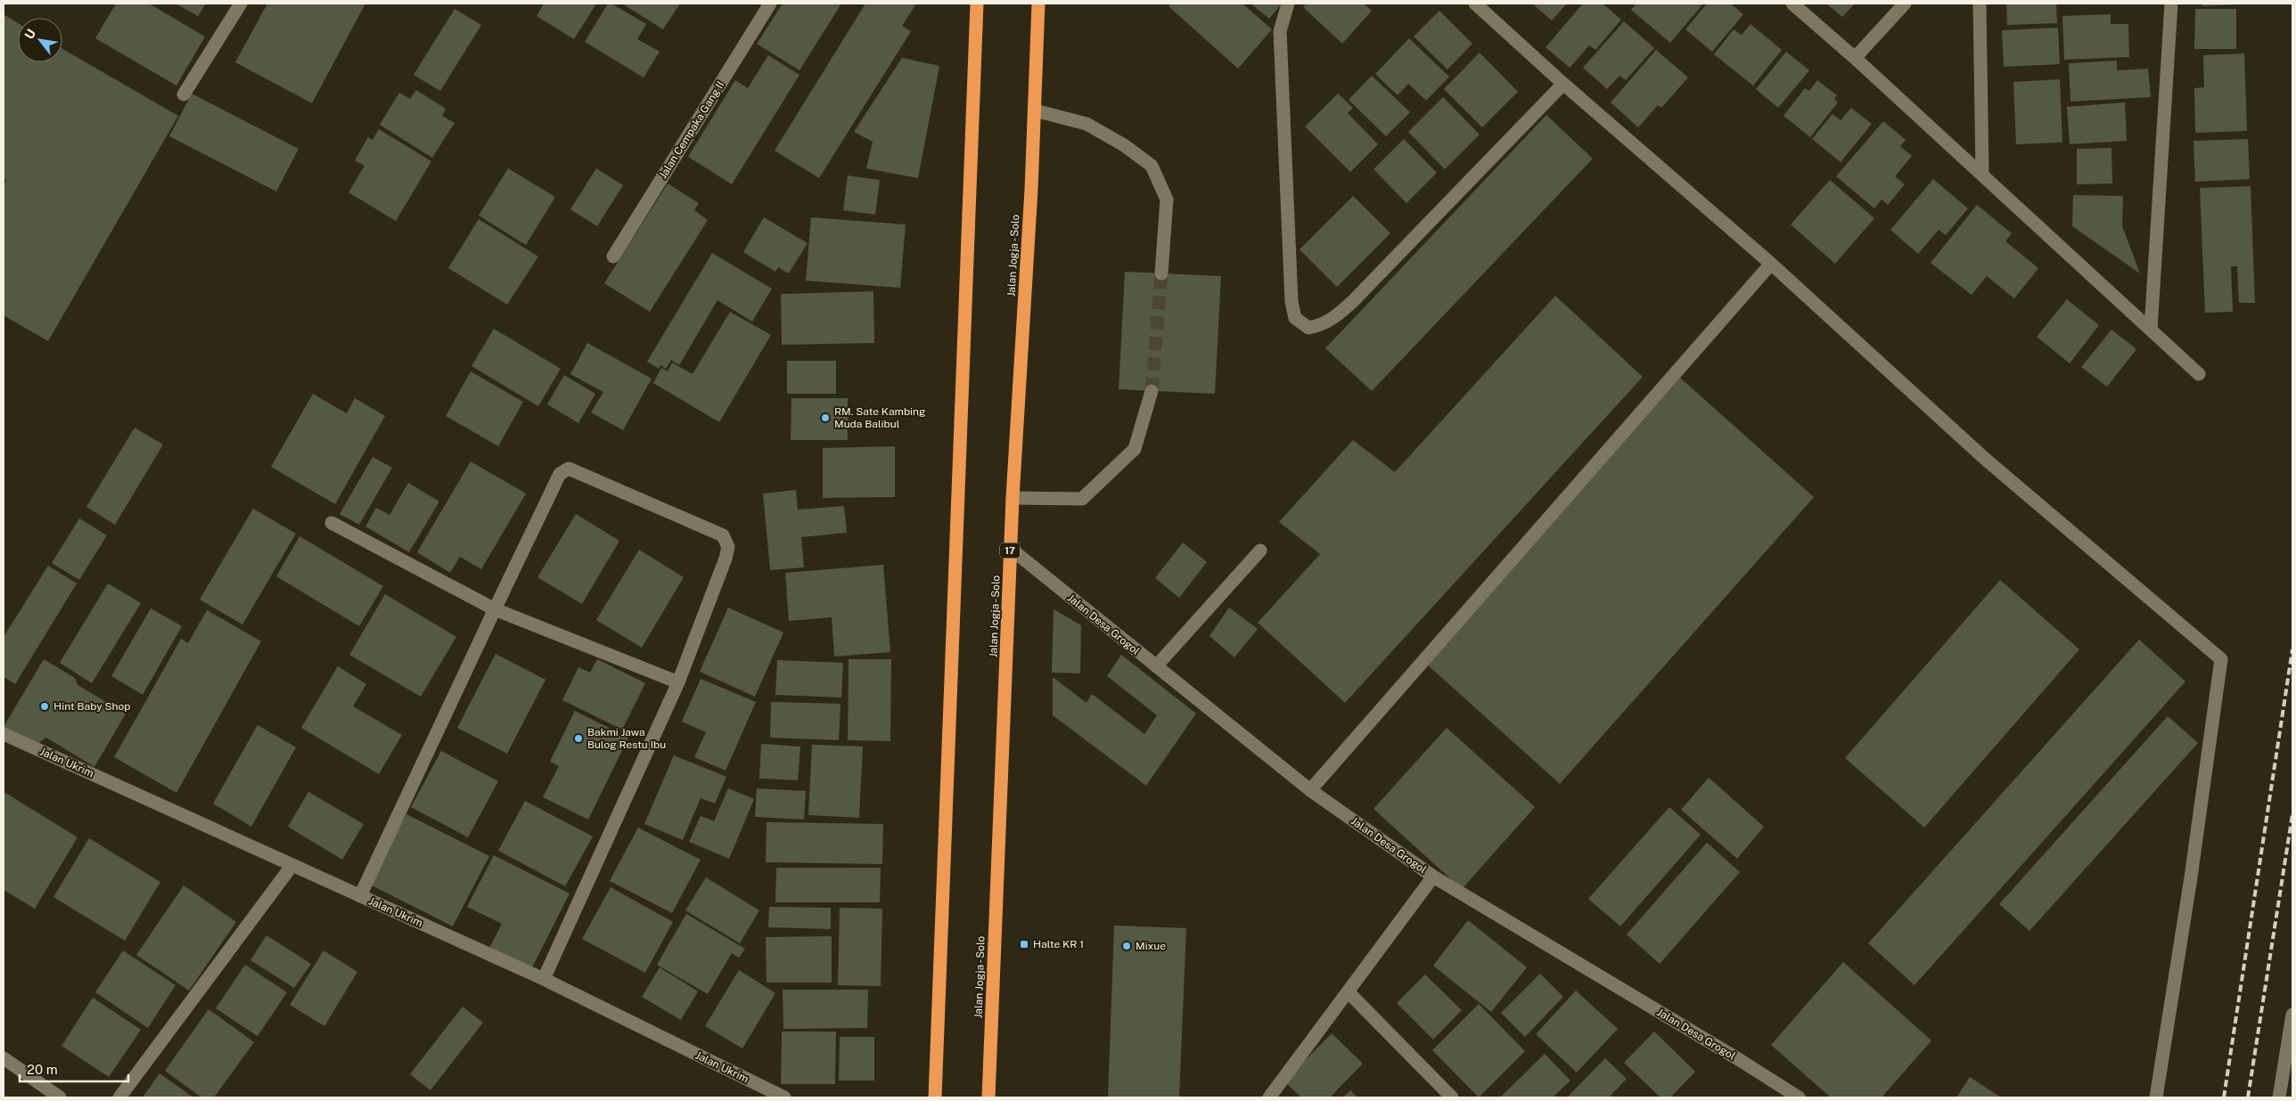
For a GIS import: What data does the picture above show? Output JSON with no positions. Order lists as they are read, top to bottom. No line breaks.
{"streets":{"highway":["Jalan Jogja - Solo","17"],"street":["Jalan Cempaka Gang II","Jalan Desa Grogol","Jalan Ukrim"]},"crossings":[["Jalan Jogja - Solo","Jalan Desa Grogol"]],"places":{"other":["RM. Sate Kambing Muda Balibul","Hint Baby Shop","Bakmi Jawa Bulog Restu Ibu","Mixue"],"transit":["Halte KR 1"]},"scale_bar":"20 m","north":"top left"}
